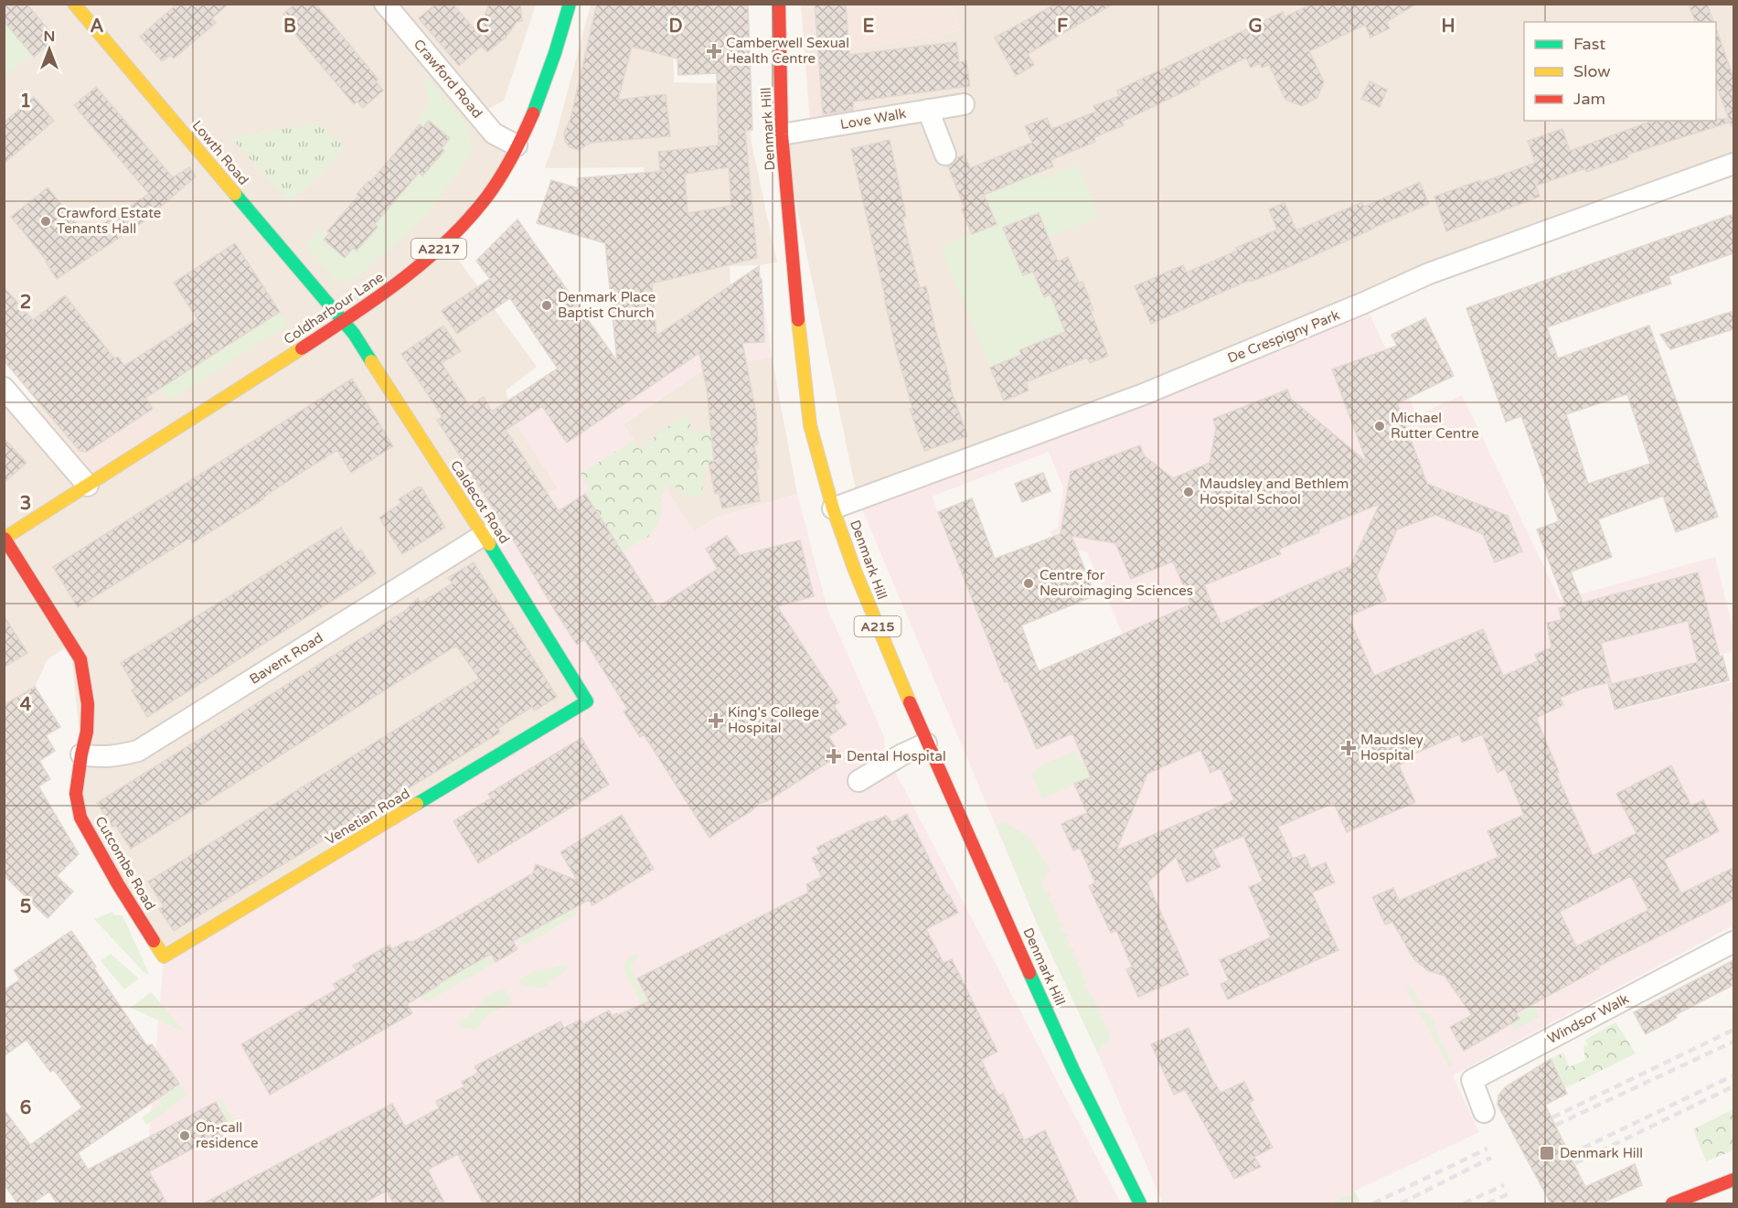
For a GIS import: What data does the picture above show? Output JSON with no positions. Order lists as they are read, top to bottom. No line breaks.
{"streets":{"main road":["Denmark Hill","Lowth Road","A2217","Coldharbour Lane","Caldecot Road","A215","Venetian Road","Cutcombe Road"],"street":["Crawford Road","Love Walk","De Crespigny Park","Bavent Road","Windsor Walk"]},"crossings":[["Crawford Road","Coldharbour Lane"],["Love Walk","Denmark Hill"],["Denmark Hill","De Crespigny Park"],["Lowth Road","Coldharbour Lane"],["Lowth Road","Caldecot Road"],["Coldharbour Lane","Caldecot Road"],["Coldharbour Lane","Cutcombe Road"],["Caldecot Road","Bavent Road"],["Caldecot Road","Venetian Road"],["Bavent Road","Cutcombe Road"],["Venetian Road","Cutcombe Road"]],"places":{"health":["Camberwell Sexual Health Centre","King's College Hospital","Maudsley Hospital","Dental Hospital"],"other":["Crawford Estate Tenants Hall","Denmark Place Baptist Church","Michael Rutter Centre","Maudsley and Bethlem Hospital School","Centre for Neuroimaging Sciences","On-call residence"],"transit":["Denmark Hill"]},"legend":["Fast","Slow","Jam"],"north":"top","grid":{"columns":["A","B","C","D","E","F","G","H"],"rows":["1","2","3","4","5","6"]}}
